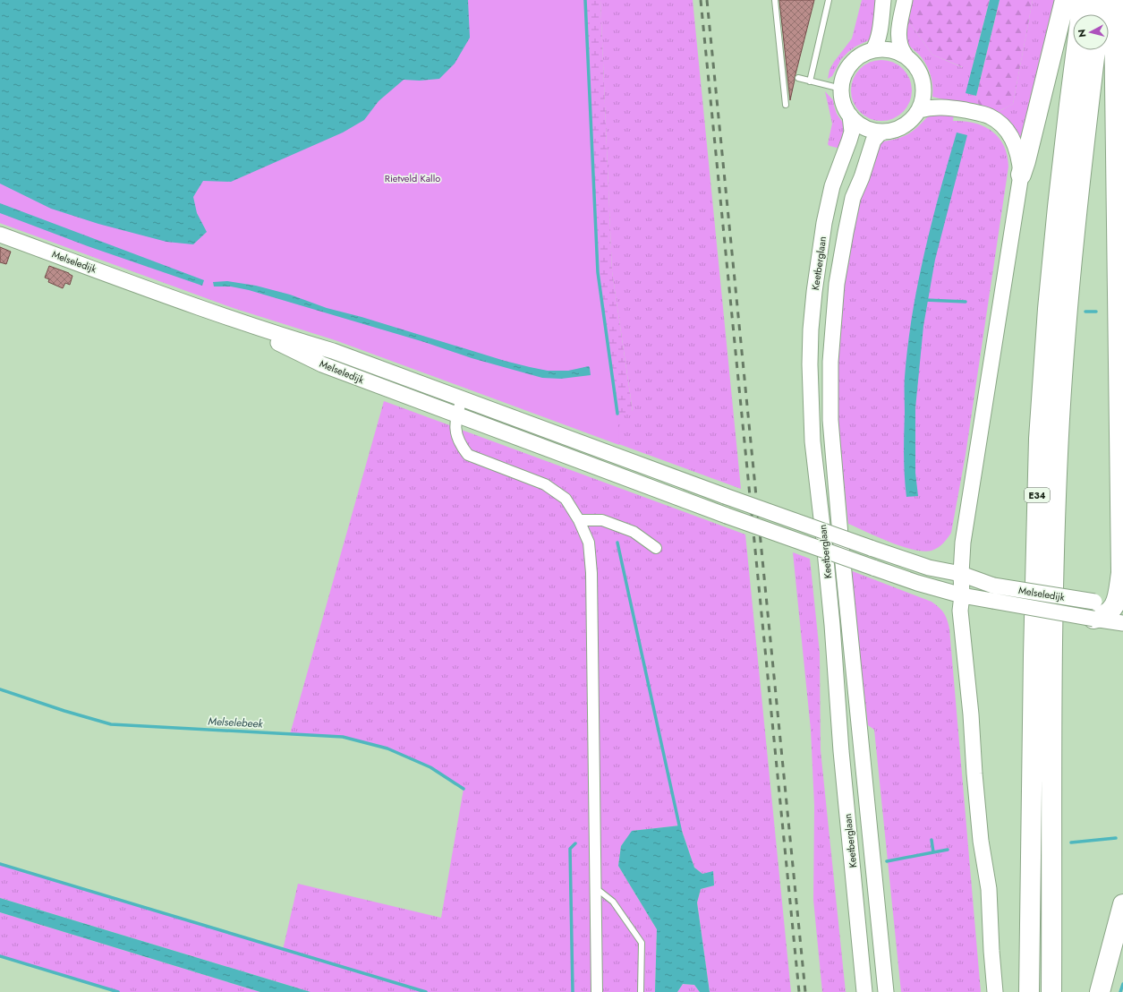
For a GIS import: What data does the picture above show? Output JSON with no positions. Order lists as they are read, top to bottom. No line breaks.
{"streets":{"highway":["E34"],"main road":["Melseledijk","Keetberglaan"]},"water":["Melselebeek"],"parks":["Rietveld Kallo"],"north":"left"}
